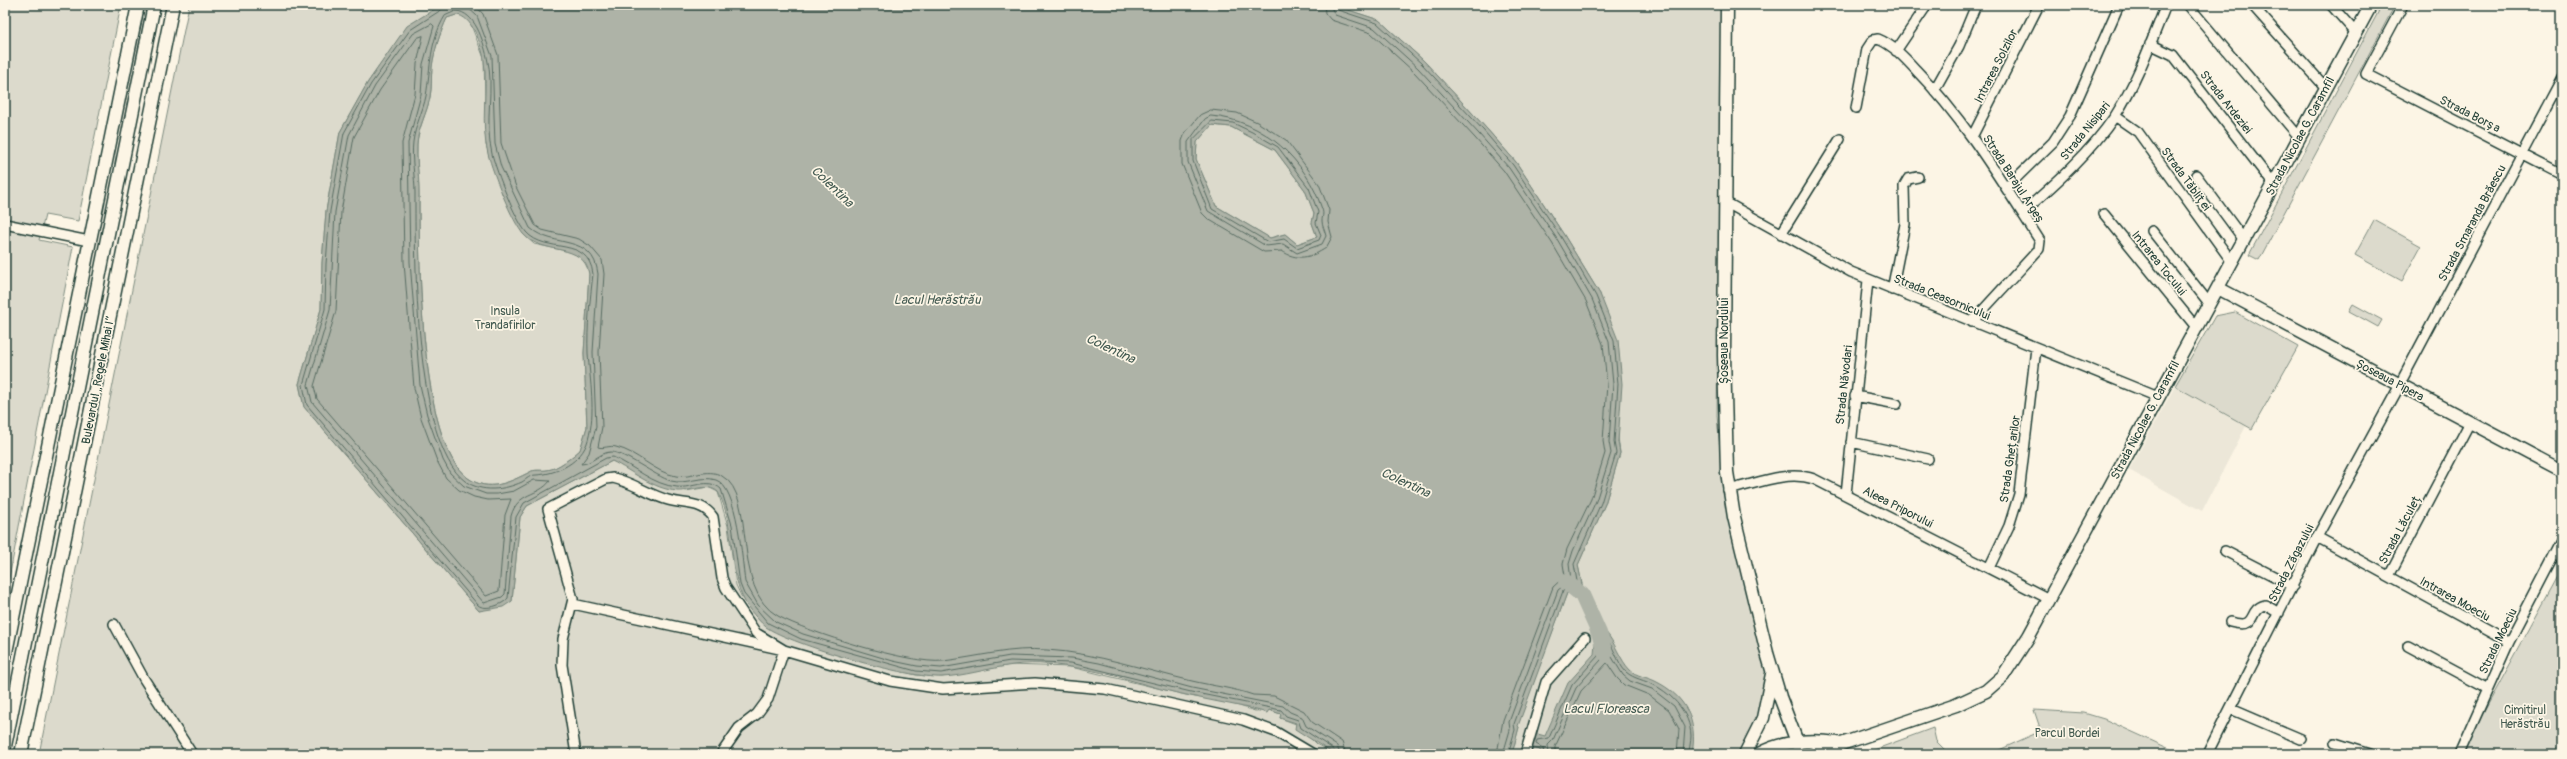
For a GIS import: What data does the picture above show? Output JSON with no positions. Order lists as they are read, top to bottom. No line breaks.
{"streets":{"main road":["Strada Nicolae G. Caramfil","Șoseaua Nordului","Bulevardul „Regele Mihai I”","Șoseaua Pipera"],"street":["Intrarea Solzilor","Strada Ardeziei","Strada Borșa","Strada Nisipari","Strada Barajul Argeș","Strada Tăbliței","Strada Smaranda Brăescu","Intrarea Tocului","Strada Ceasornicului","Strada Năvodari","Strada Ghețarilor","Aleea Priporului","Strada Lăculeț","Strada Zăgazului","Intrarea Moeciu","Strada Moeciu"]},"crossings":[["Intrarea Solzilor","Strada Barajul Argeș"],["Strada Ardeziei","Strada Nisipari"],["Strada Ardeziei","Strada Nicolae G. Caramfil"],["Strada Borșa","Strada Smaranda Brăescu"],["Strada Nisipari","Strada Barajul Argeș"],["Strada Nisipari","Strada Tăbliței"],["Strada Nicolae G. Caramfil","Strada Tăbliței"],["Strada Nicolae G. Caramfil","Intrarea Tocului"],["Strada Nicolae G. Caramfil","Strada Ceasornicului"],["Strada Nicolae G. Caramfil","Șoseaua Pipera"],["Strada Nicolae G. Caramfil","Aleea Priporului"],["Strada Barajul Argeș","Strada Ceasornicului"],["Strada Smaranda Brăescu","Șoseaua Pipera"],["Strada Smaranda Brăescu","Strada Zăgazului"],["Strada Ceasornicului","Șoseaua Nordului"],["Strada Ceasornicului","Strada Năvodari"],["Strada Ceasornicului","Strada Ghețarilor"],["Șoseaua Nordului","Aleea Priporului"],["Șoseaua Pipera","Strada Lăculeț"],["Șoseaua Pipera","Strada Zăgazului"],["Strada Năvodari","Aleea Priporului"],["Strada Ghețarilor","Aleea Priporului"],["Strada Lăculeț","Strada Zăgazului"],["Strada Lăculeț","Intrarea Moeciu"],["Intrarea Moeciu","Strada Moeciu"]],"water":["Colentina","Lacul Herăstrău","Lacul Floreasca"],"parks":["Insula Trandafirilor","Cimitirul Herăstrău","Parcul Bordei"]}
